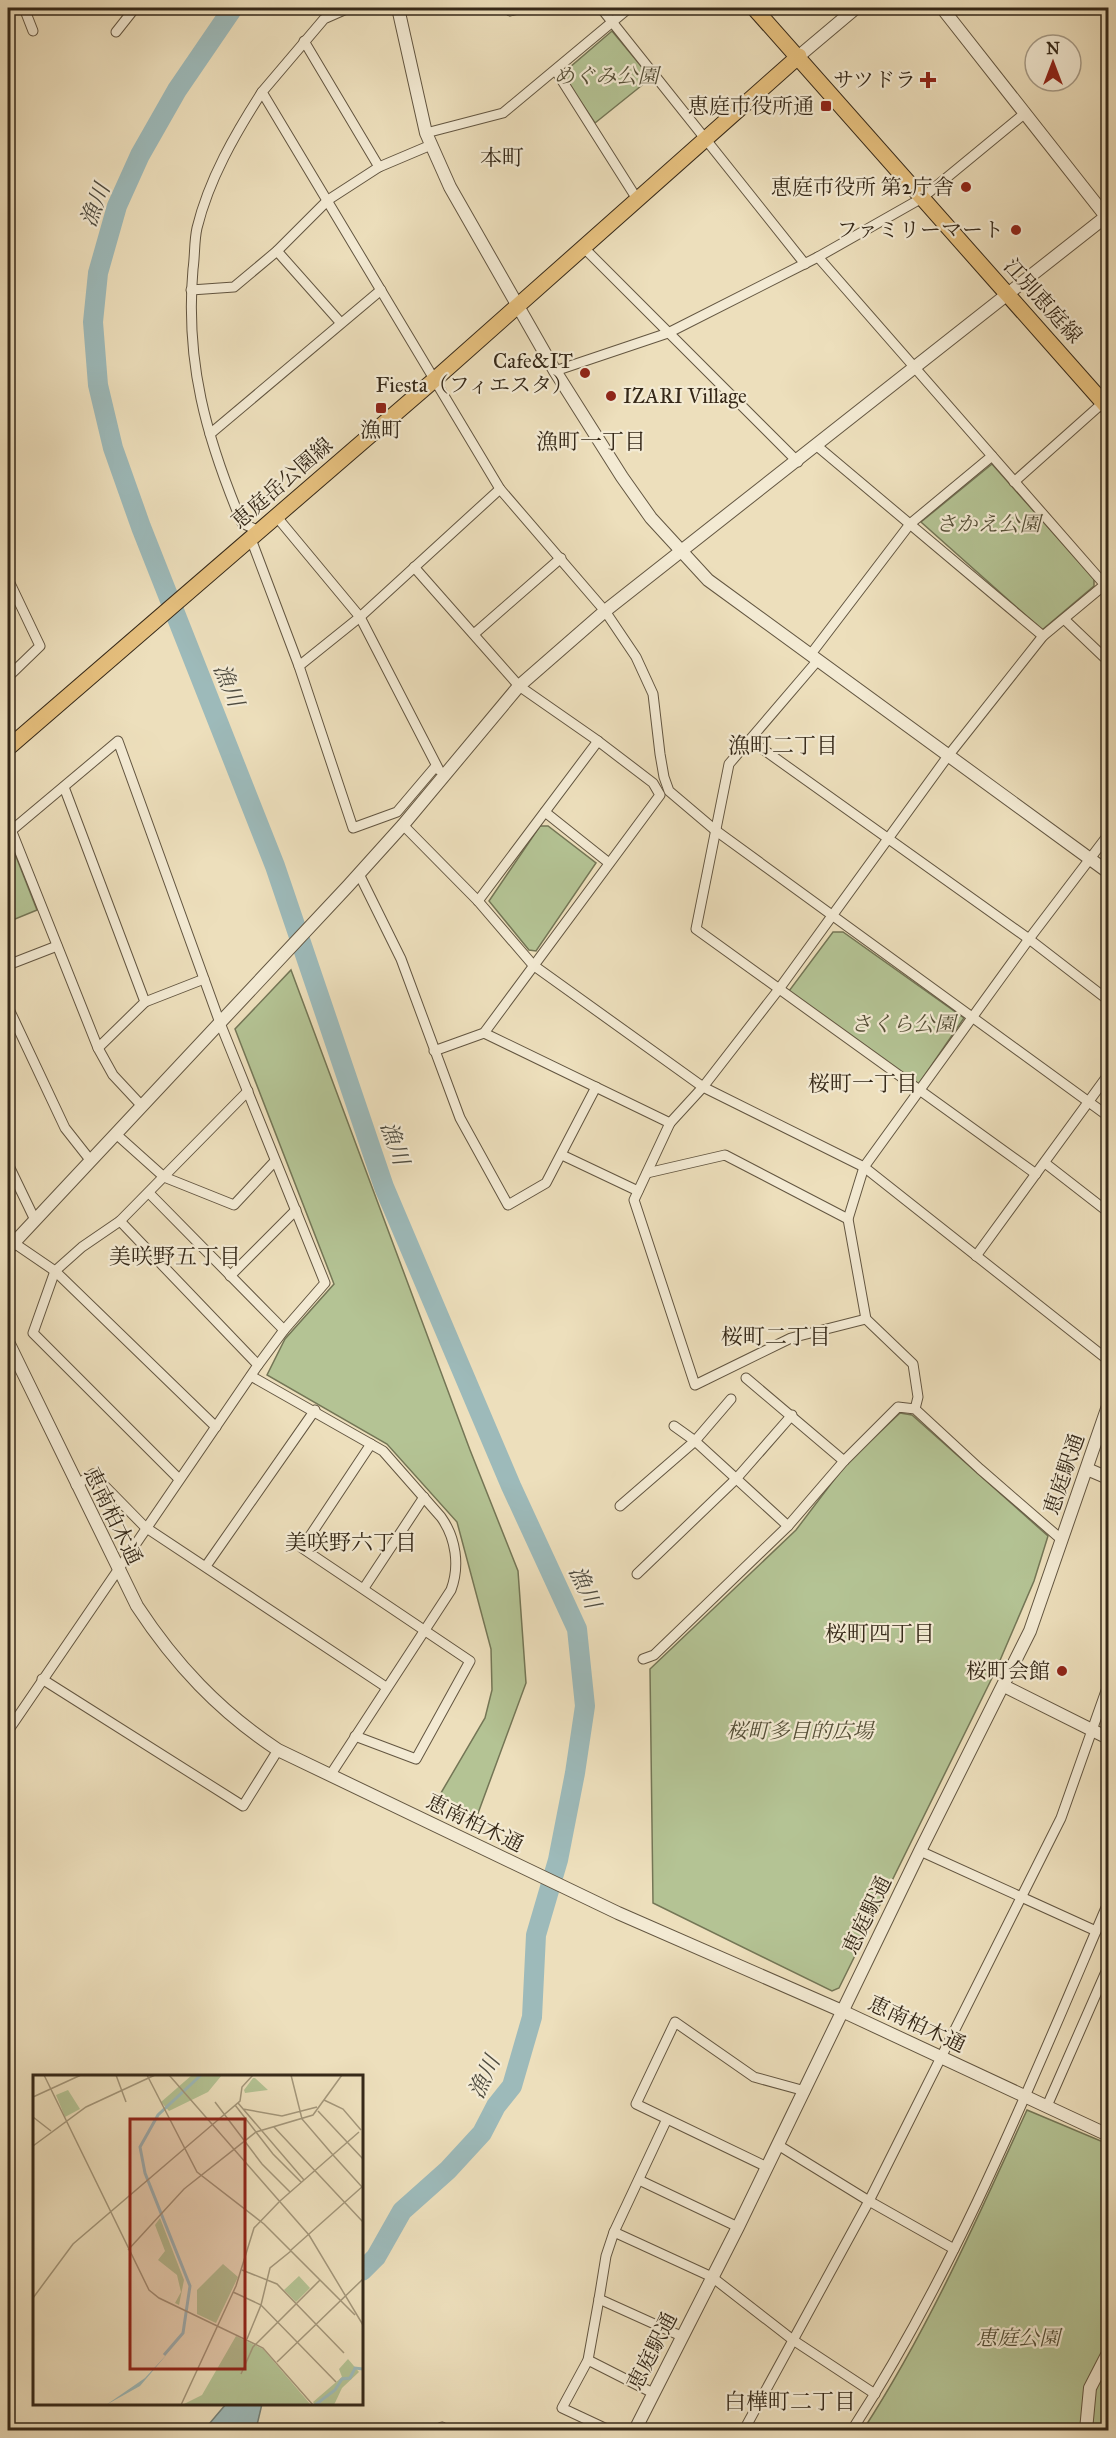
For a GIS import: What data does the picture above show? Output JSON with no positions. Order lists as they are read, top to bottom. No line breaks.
{"streets":{"main road":["江別恵庭線","恵庭岳公園線"],"street":["恵庭駅通","恵南柏木通"]},"crossings":[["江別恵庭線","恵庭岳公園線"],["恵庭駅通","恵南柏木通"]],"districts":["本町","漁町一丁目","漁町二丁目","桜町一丁目","美咲野五丁目","桜町二丁目","美咲野六丁目","桜町四丁目","白樺町二丁目"],"water":["漁川"],"parks":["めぐみ公園","さかえ公園","さくら公園","桜町多目的広場","恵庭公園"],"places":{"health":["サツドラ"],"transit":["恵庭市役所通","漁町"],"other":["恵庭市役所 第2庁舎","ファミリーマート","Cafe&IT Fiesta（フィエスタ）","IZARI Village","桜町会館"]},"north":"top"}
